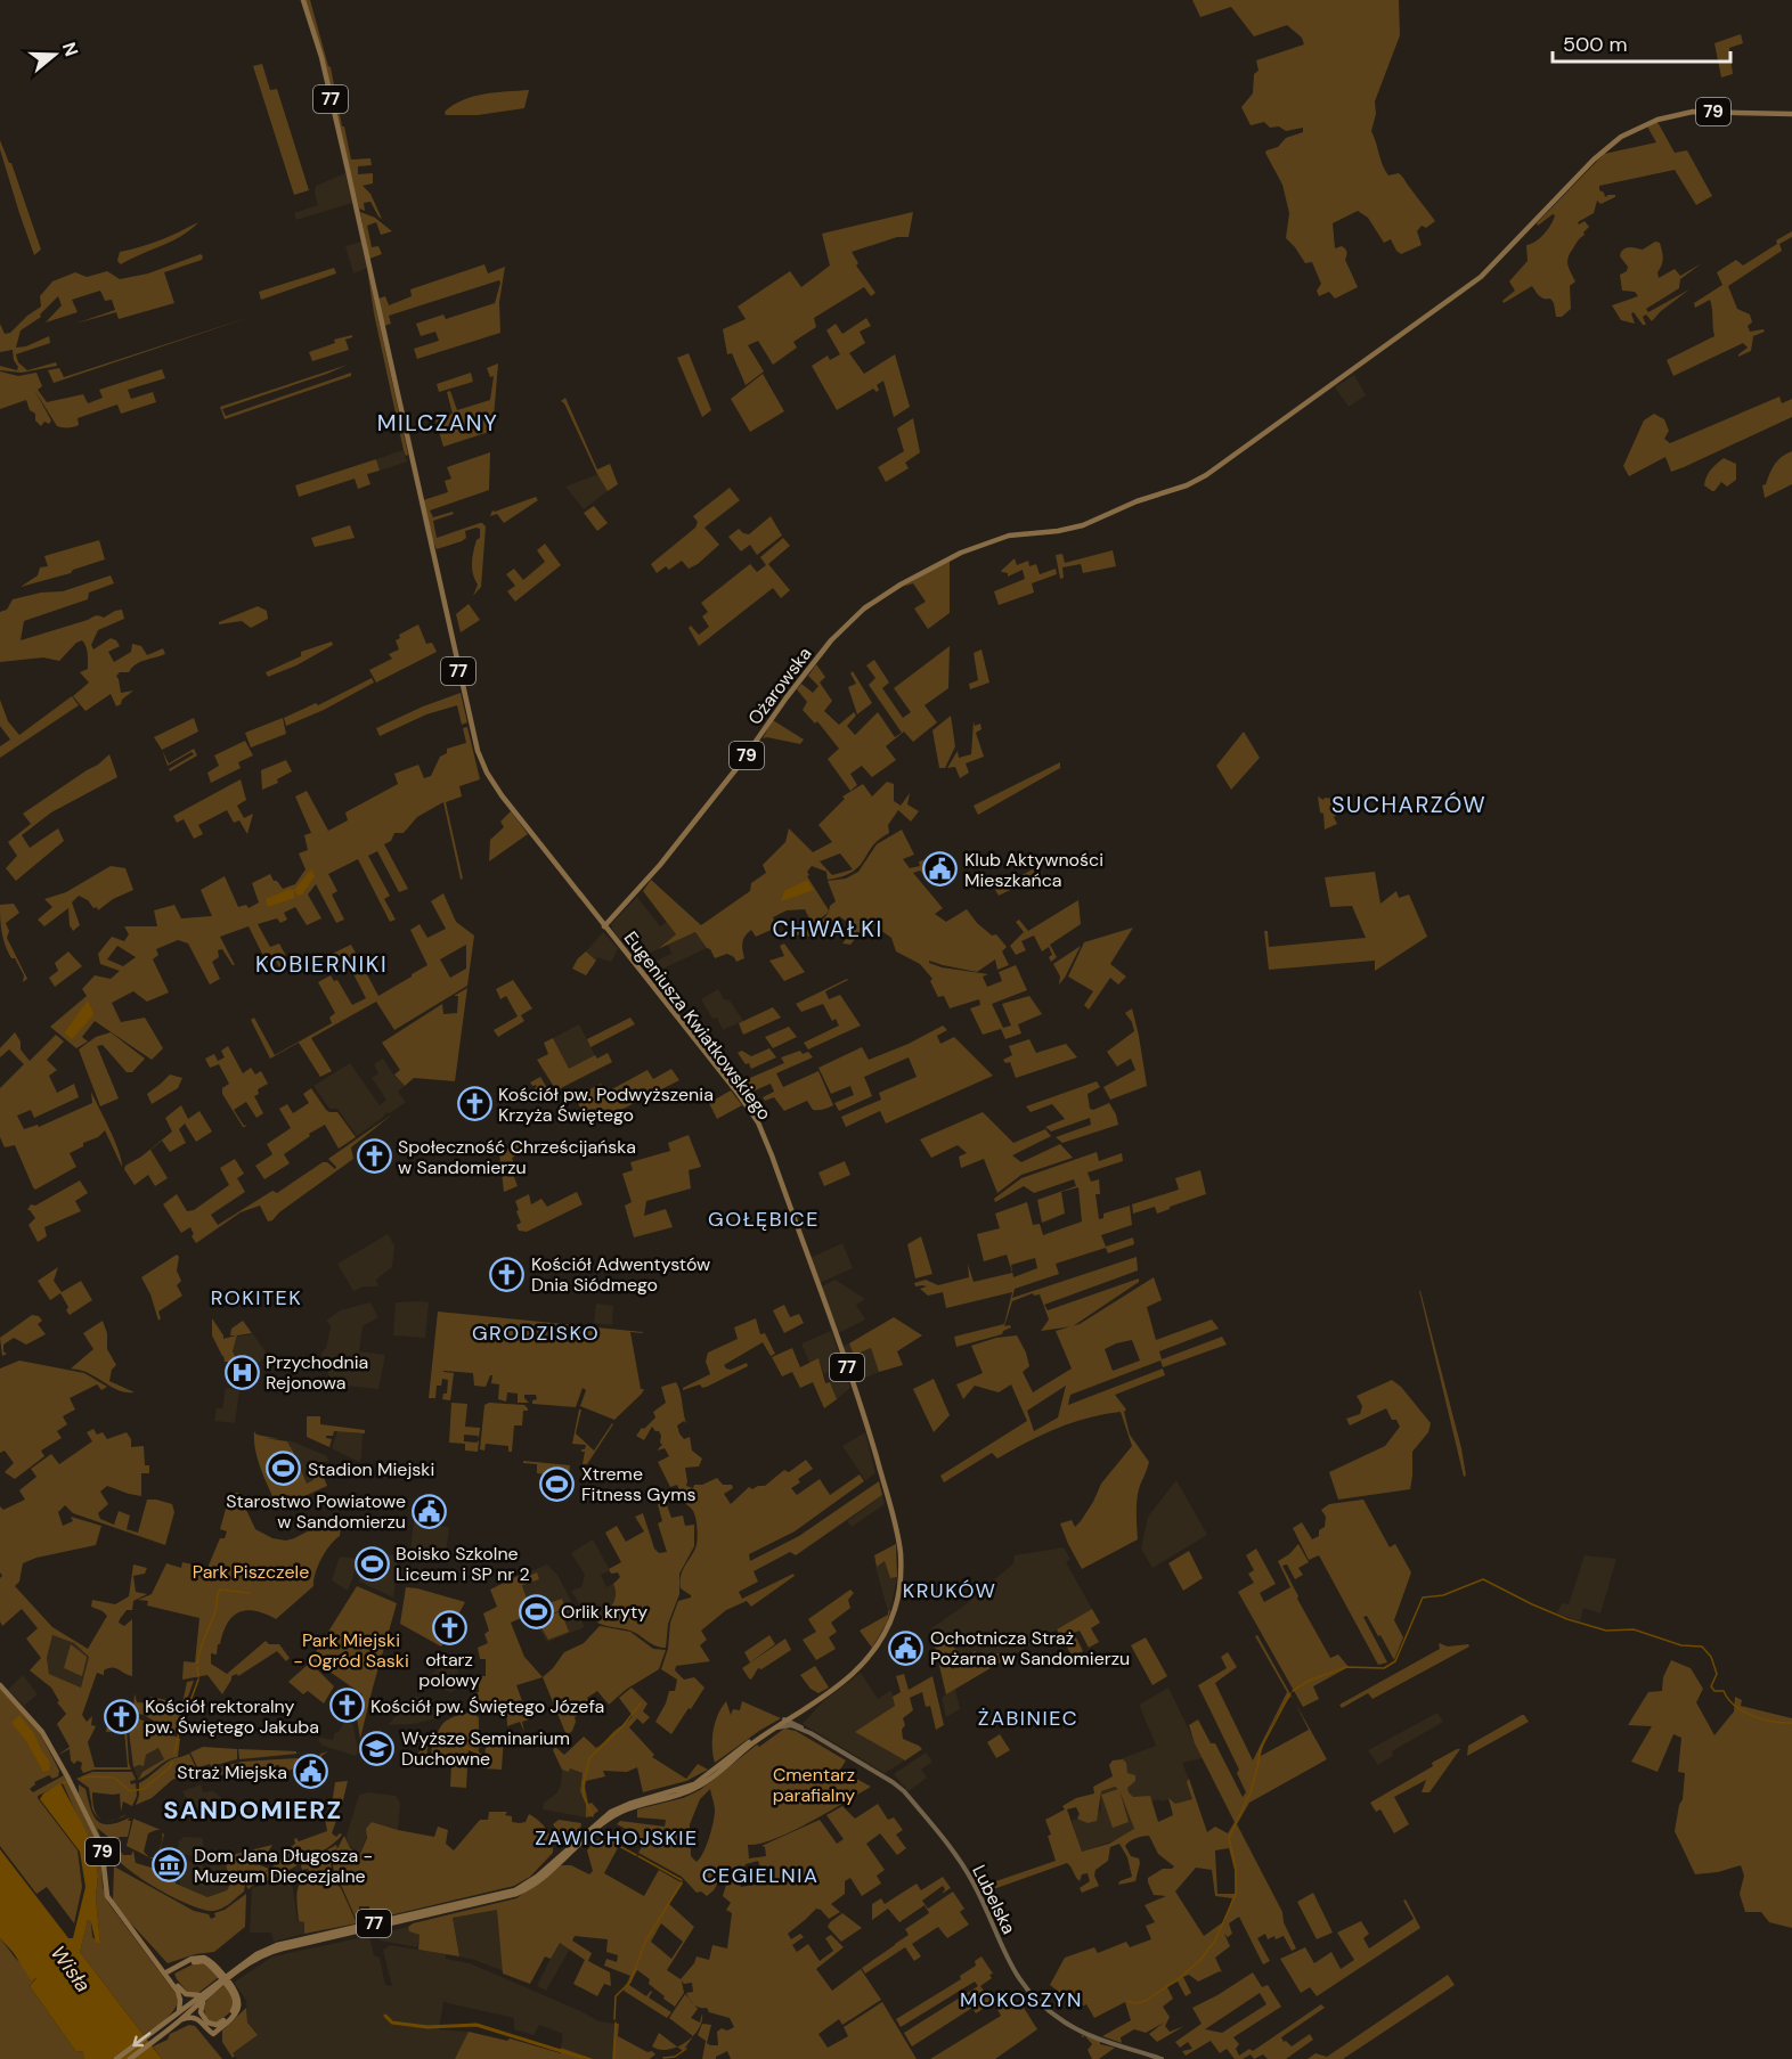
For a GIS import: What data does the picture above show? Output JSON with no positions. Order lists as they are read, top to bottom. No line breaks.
{"streets":{"main road":["77","79","Ożarowska","Eugeniusza Kwiatkowskiego","Lubelska"]},"crossings":[["77","79"],["77","Eugeniusza Kwiatkowskiego"],["Ożarowska","Eugeniusza Kwiatkowskiego"],["Eugeniusza Kwiatkowskiego","Lubelska"]],"districts":["MILCZANY","SUCHARZÓW","CHWAŁKI","KOBIERNIKI","GOŁĘBICE","ROKITEK","GRODZISKO","KRUKÓW","ŻABINIEC","SANDOMIERZ","ZAWICHOJSKIE","CEGIELNIA","MOKOSZYN"],"water":["Wisła"],"parks":["Park Piszczele","Park Miejski - Ogród Saski","Cmentarz parafialny"],"places":{"public building":["Klub Aktywności Mieszkańca","Starostwo Powiatowe w Sandomierzu","Ochotnicza Straż Pożarna w Sandomierzu","Straż Miejska"],"church":["Kościół pw. Podwyższenia Krzyża Świętego","Społeczność Chrześcijańska w Sandomierzu","Kościół Adwentystów Dnia Siódmego","ołtarz polowy","Kościół pw. Świętego Józefa","Kościół rektoralny pw. Świętego Jakuba"],"hospital":["Przychodnia Rejonowa"],"sports":["Stadion Miejski","Xtreme Fitness Gyms","Boisko Szkolne Liceum i SP nr 2","Orlik kryty"],"school or university":["Wyższe Seminarium Duchowne"],"museum":["Dom Jana Długosza - Muzeum Diecezjalne"]},"scale_bar":"500 m","north":"right"}
